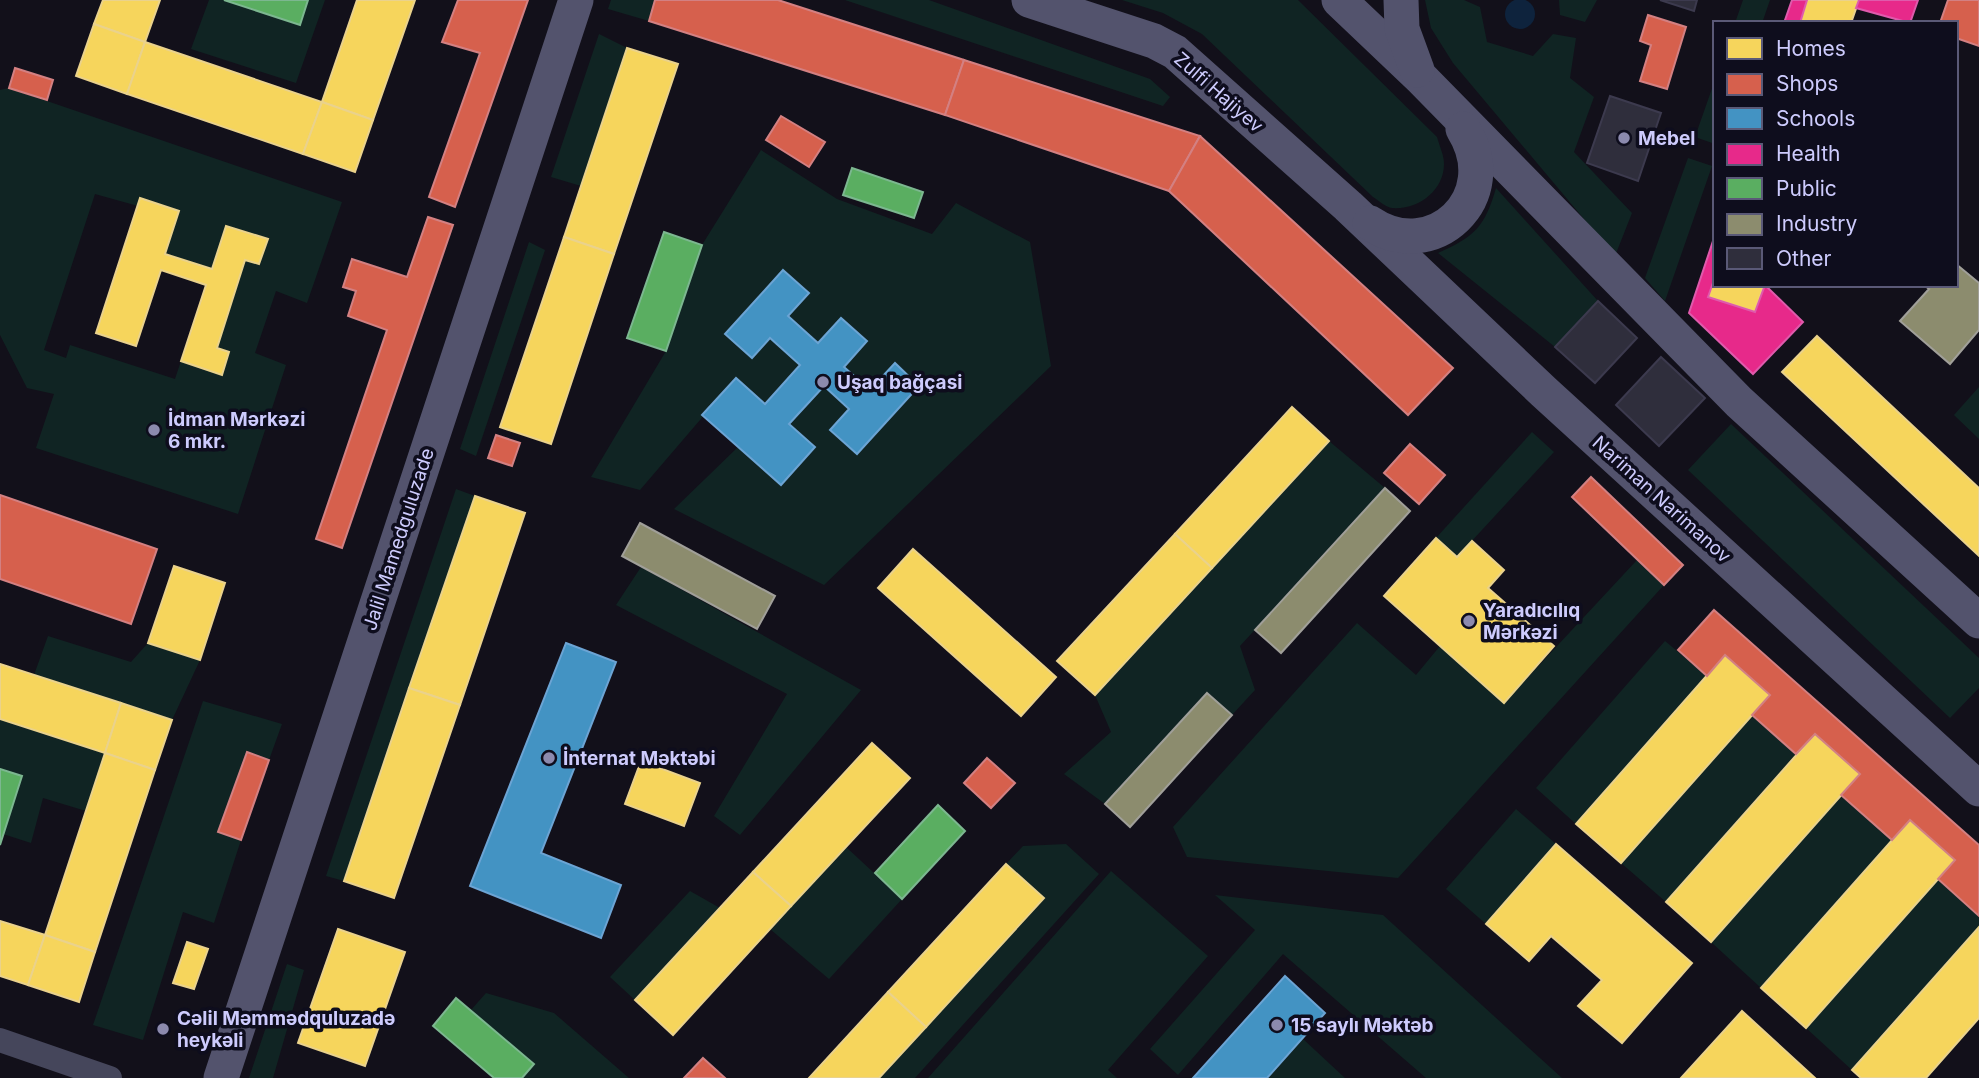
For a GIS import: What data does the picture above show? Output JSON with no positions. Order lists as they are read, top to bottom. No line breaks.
{"streets":{"main road":["Zulfi Hajiyev","Nariman Narimanov","Jalil Mamedguluzade"]},"crossings":[["Zulfi Hajiyev","Nariman Narimanov"]],"places":["Mebel","Uşaq bağçasi","İdman Mәrkәzi 6 mkr.","Yaradıcılıq Mərkəzi","İnternat Məktəbi","15 saylı Məktəb","Cəlil Məmmədquluzadə heykəli"],"legend":["Homes","Shops","Schools","Health","Public","Industry","Other"]}
